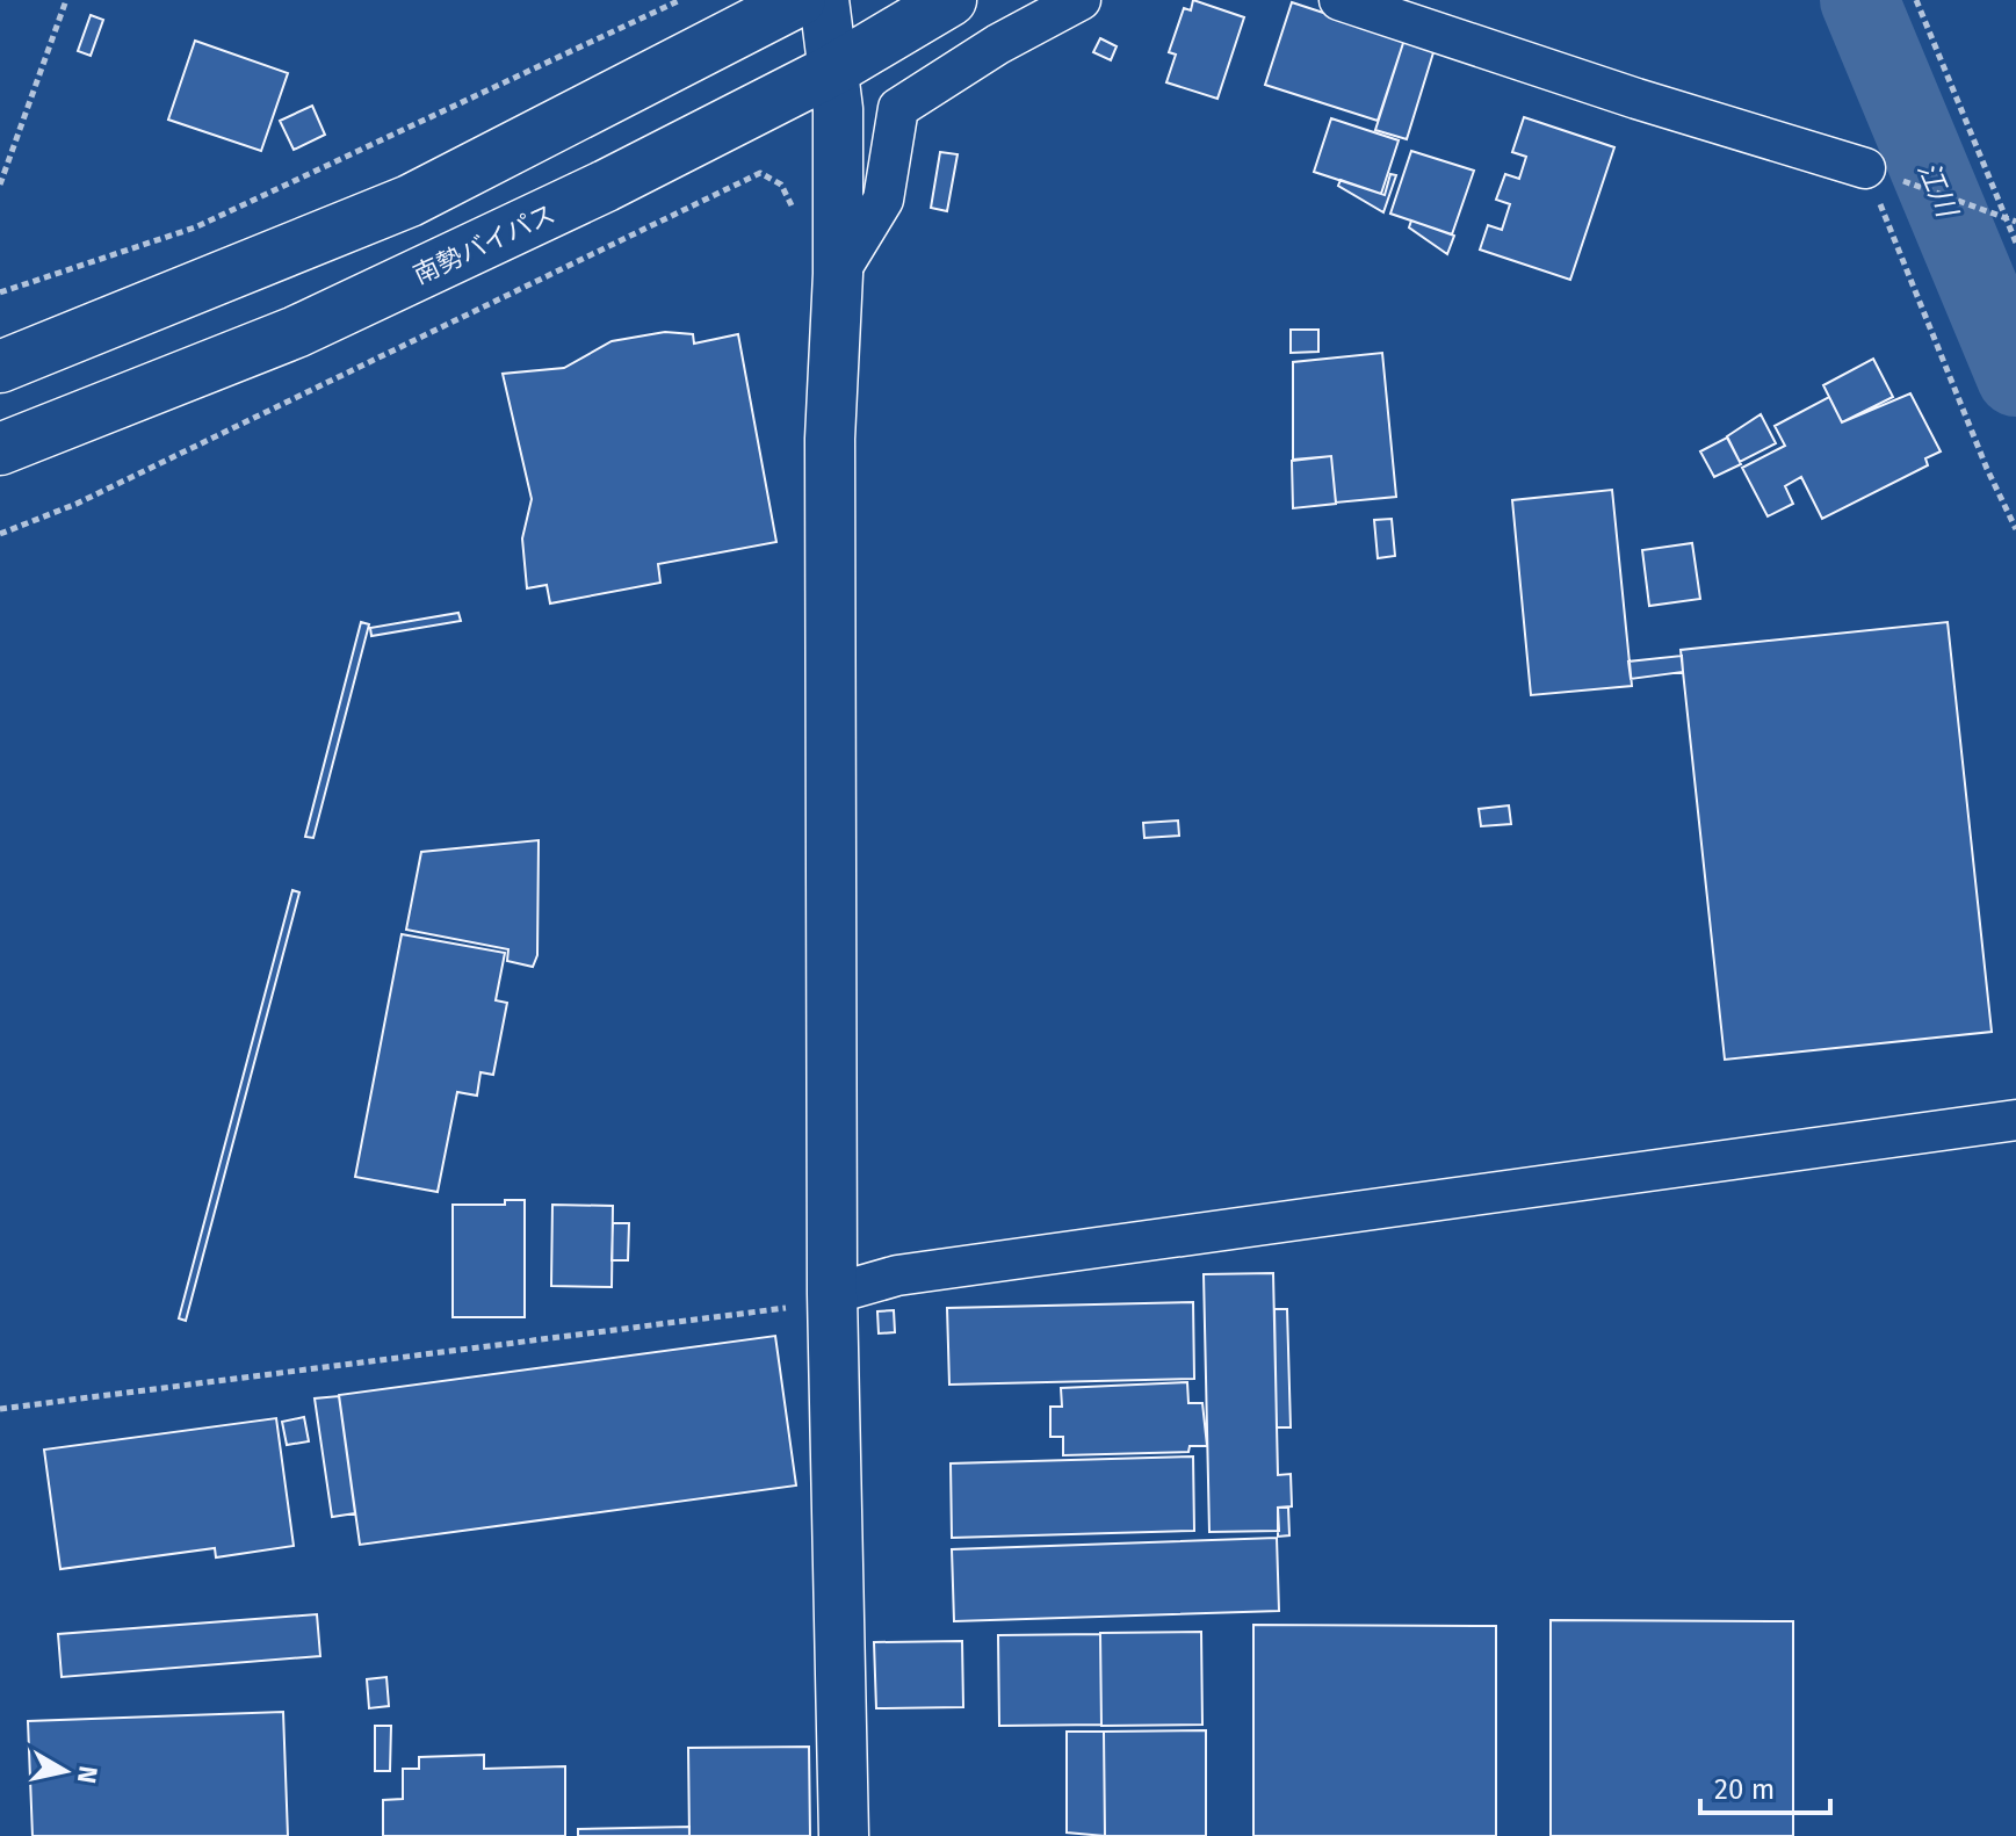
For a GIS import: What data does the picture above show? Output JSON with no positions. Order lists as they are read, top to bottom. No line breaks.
{"streets":{"highway":["南勢バイパス"]},"water":["江川"],"scale_bar":"20 m","north":"right"}
